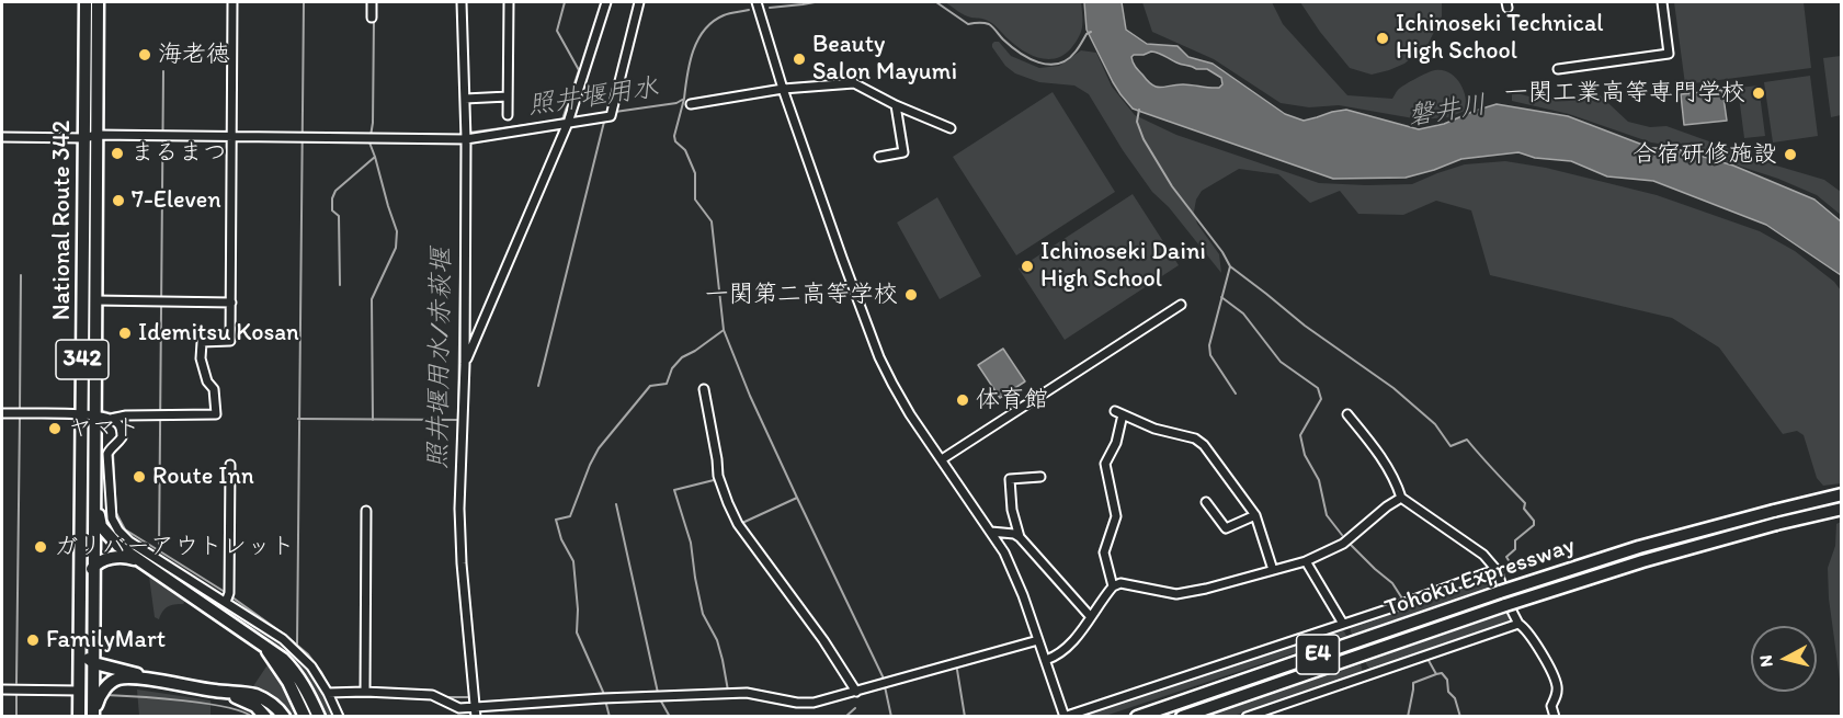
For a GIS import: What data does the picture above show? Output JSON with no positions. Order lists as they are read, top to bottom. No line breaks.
{"streets":{"highway":["National Route 342","342","Tohoku Expressway","E4"]},"water":["照井堰用水","磐井川","照井堰用水/赤萩堰"],"places":["Ichinoseki Technical High School","海老徳","Beauty Salon Mayumi","一関工業高等専門学校","まるまつ","合宿研修施設","7-Eleven","Ichinoseki Daini High School","一関第二高等学校","Idemitsu Kosan","体育館","ヤマト","Route Inn","ガリバーアウトレット","FamilyMart"],"north":"left"}
